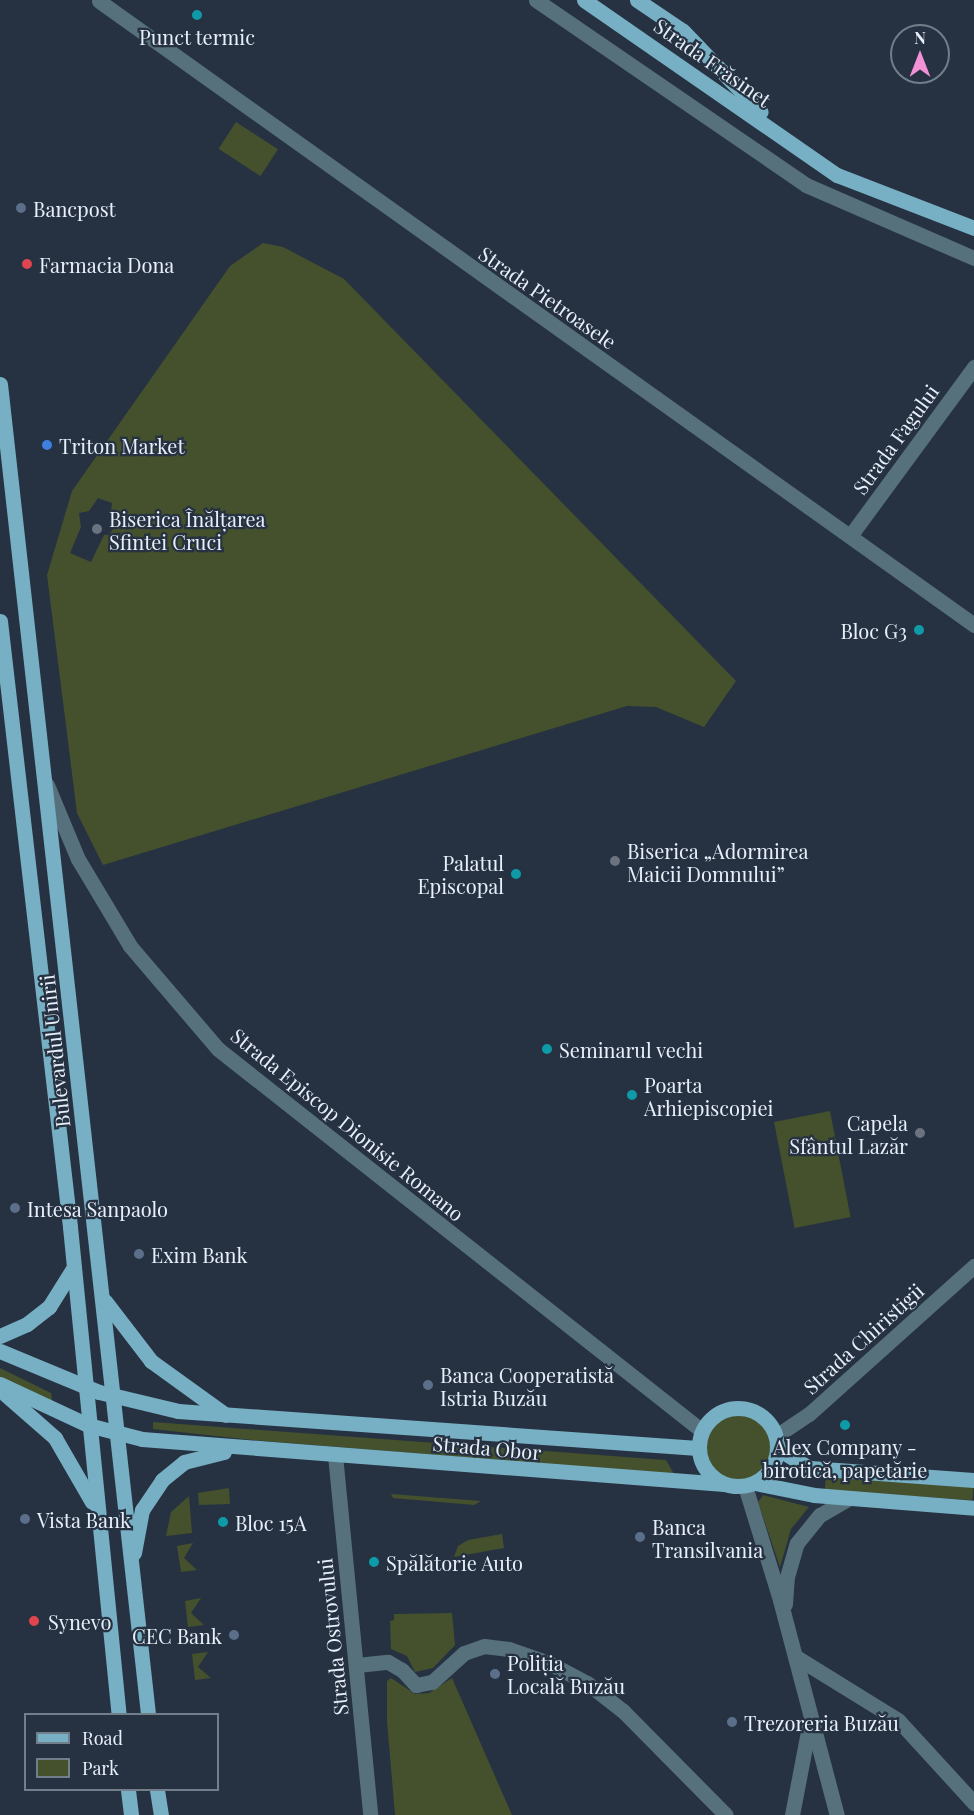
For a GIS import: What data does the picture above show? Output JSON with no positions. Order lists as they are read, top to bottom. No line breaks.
{"streets":{"main road":["Strada Frăsinet","Bulevardul Unirii","Strada Obor"],"street":["Strada Pietroasele","Strada Fagului","Strada Episcop Dionisie Romano","Strada Chiristigii","Strada Ostrovului"]},"crossings":[["Strada Pietroasele","Strada Fagului"],["Bulevardul Unirii","Strada Episcop Dionisie Romano"],["Bulevardul Unirii","Strada Obor"],["Strada Episcop Dionisie Romano","Strada Chiristigii"],["Strada Episcop Dionisie Romano","Strada Obor"],["Strada Chiristigii","Strada Obor"],["Strada Obor","Strada Ostrovului"]],"places":["Punct termic","Bancpost","Farmacia Dona","Triton Market","Biserica Înălțarea Sfintei Cruci","Bloc G3","Biserica „Adormirea Maicii Domnului”","Palatul Episcopal","Seminarul vechi","Poarta Arhiepiscopiei","Capela Sfântul Lazăr","Intesa Sanpaolo","Exim Bank","Banca Cooperatistă Istria Buzău","Alex Company - birotică, papetărie","Vista Bank","Bloc 15A","Banca Transilvania","Spălătorie Auto","Synevo","CEC Bank","Poliția Locală Buzău","Trezoreria Buzău"],"legend":["Road","Park"],"north":"top"}
